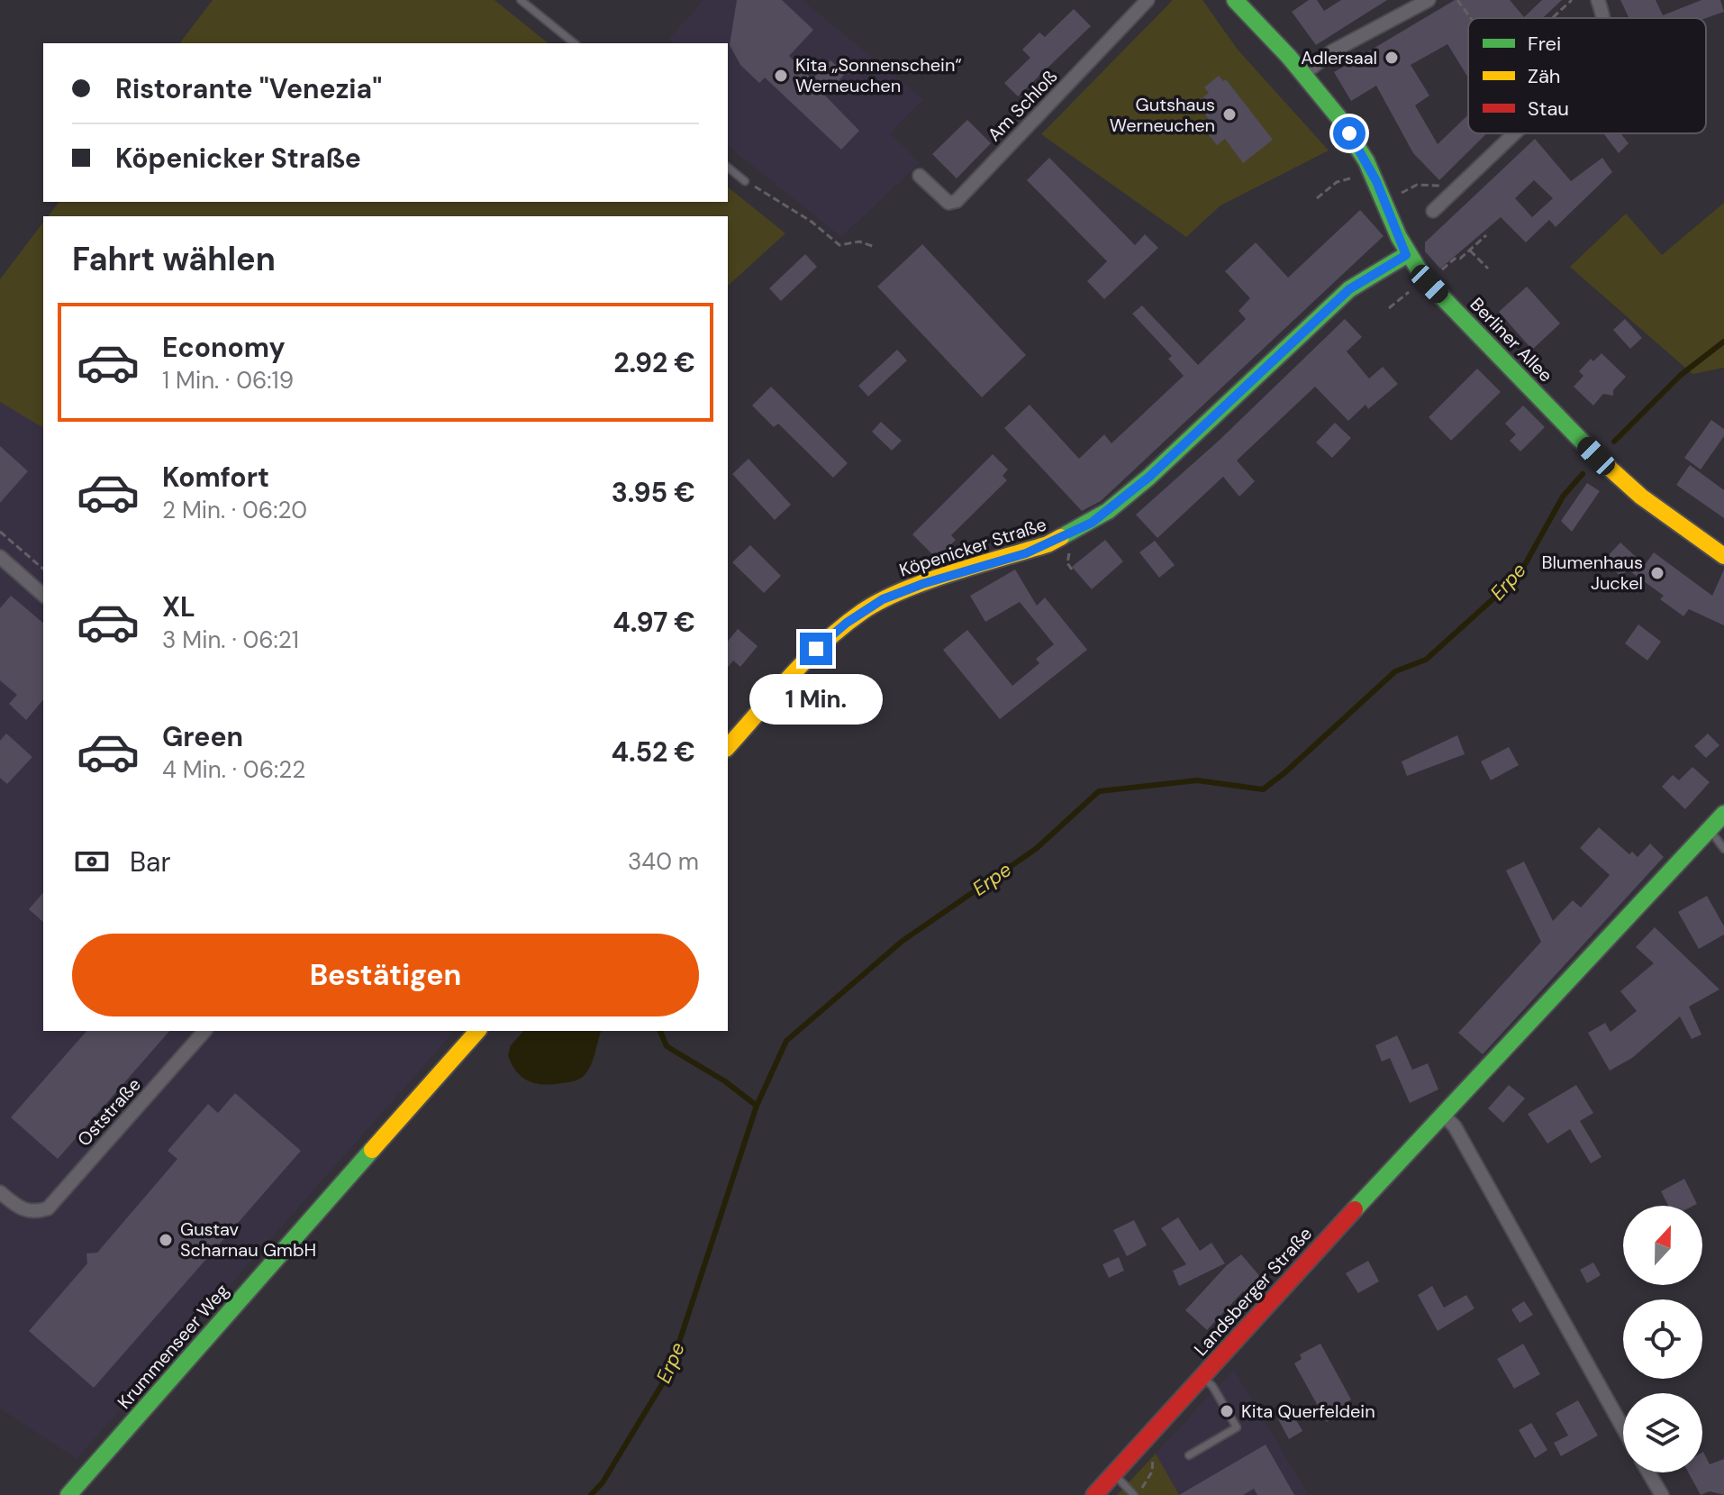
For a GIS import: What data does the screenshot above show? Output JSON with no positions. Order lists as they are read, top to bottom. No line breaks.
{"streets":{"street":["Am Schloß","Berliner Allee","Köpenicker Straße","Oststraße","Landsberger Straße","Krummenseer Weg"]},"crossings":[["Berliner Allee","Köpenicker Straße"]],"water":["Erpe"],"places":["Adlersaal","Kita „Sonnenschein“ Werneuchen","Gutshaus Werneuchen","Blumenhaus Juckel","Gustav Scharnau GmbH","Kita Querfeldein"],"legend":["Frei","Zäh","Stau"],"north":"top","page":{"banner":["Ristorante \"Venezia\"","Köpenicker Straße"],"heading":"Fahrt wählen","list":[{"name":"Economy","note":"1 Min. · 06:19","value":"2.92 €"},{"name":"Komfort","note":"2 Min. · 06:20","value":"3.95 €"},{"name":"XL","note":"3 Min. · 06:21","value":"4.97 €"},{"name":"Green","note":"4 Min. · 06:22","value":"4.52 €"}],"bubble":"1 Min.","pay":["Bar","340 m"],"buttons":"Bestätigen"}}
